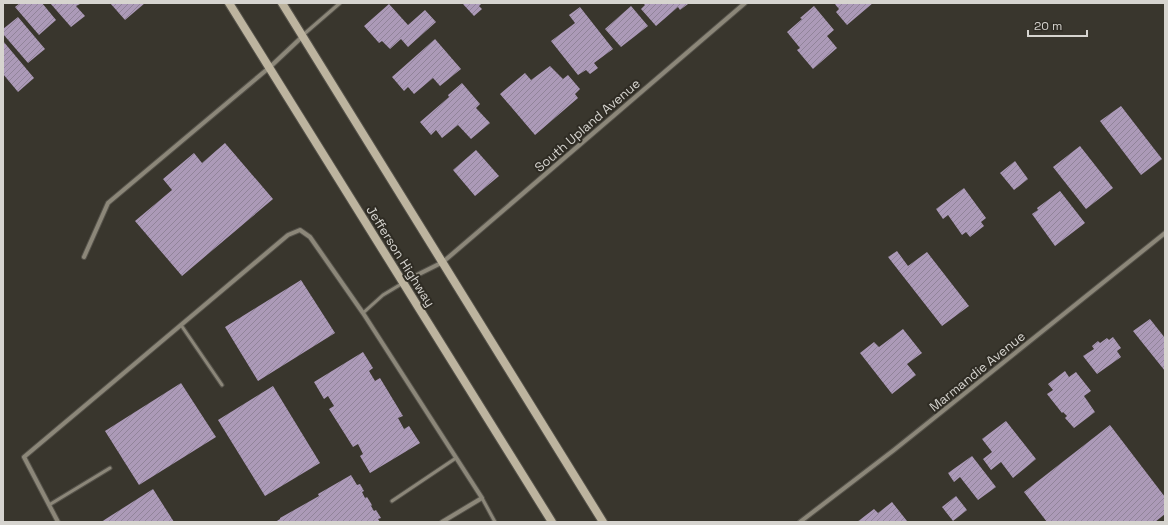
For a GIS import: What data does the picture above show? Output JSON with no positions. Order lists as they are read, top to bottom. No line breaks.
{"streets":{"main road":["Jefferson Highway"],"street":["South Upland Avenue","Marmandie Avenue"]},"crossings":[["South Upland Avenue","Jefferson Highway"]],"scale_bar":"20 m"}
